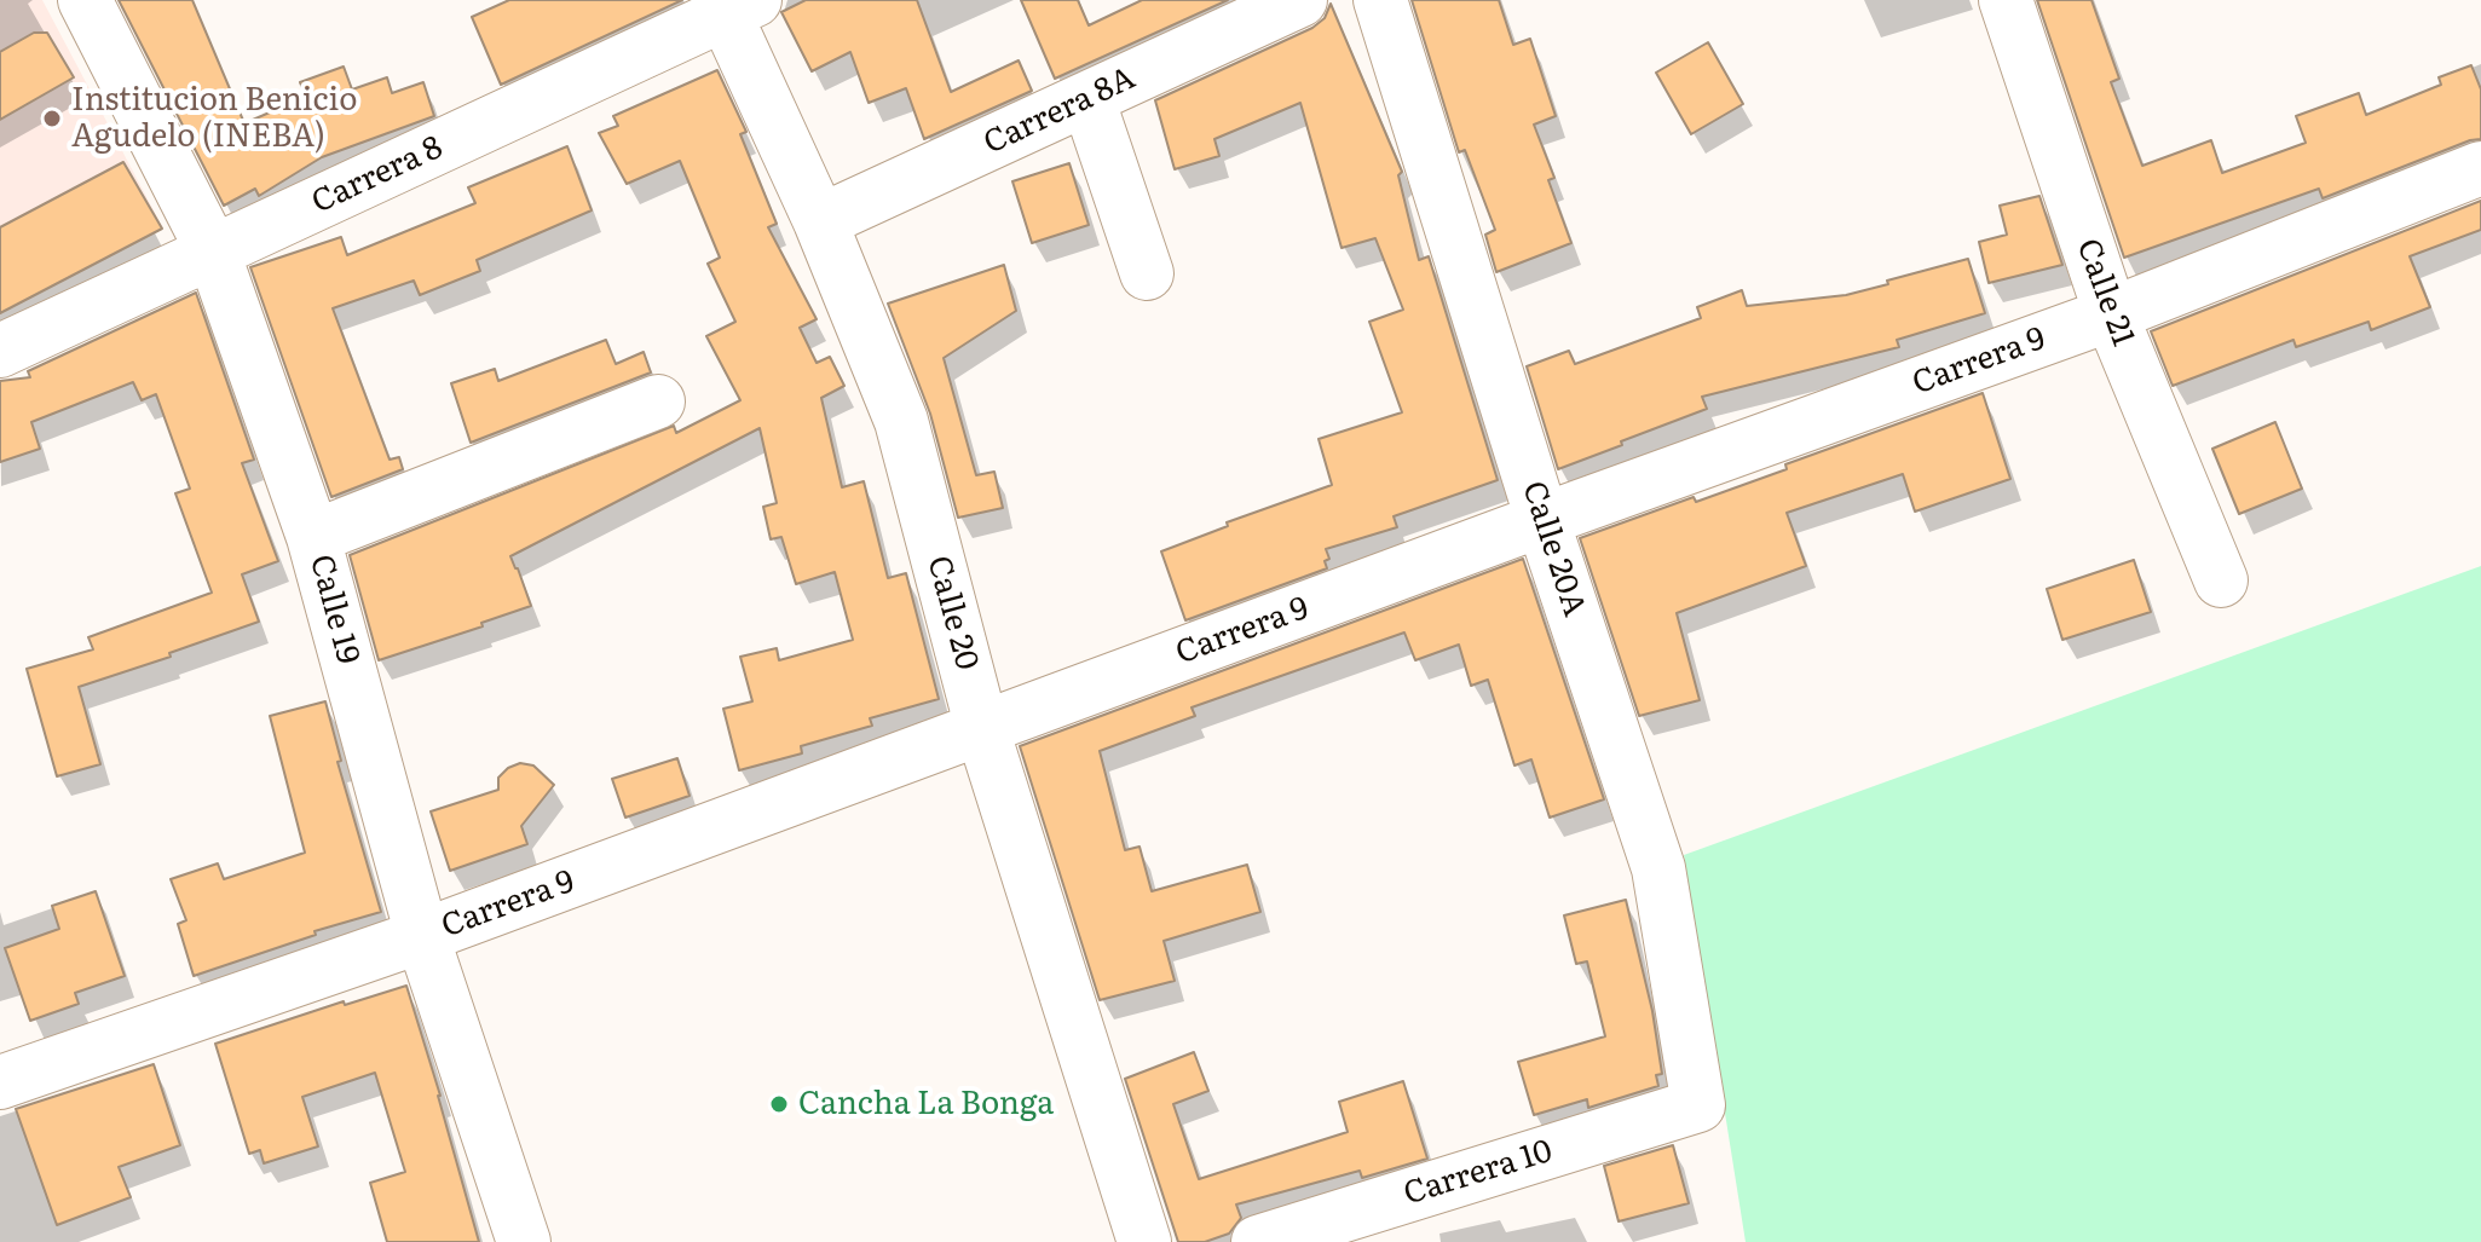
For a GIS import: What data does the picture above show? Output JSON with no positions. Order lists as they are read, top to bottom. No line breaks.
{"streets":{"street":["Carrera 8A","Carrera 8","Calle 21","Carrera 9","Calle 20A","Calle 19","Calle 20","Carrera 10"]},"crossings":[["Carrera 8A","Calle 20"],["Carrera 8","Calle 19"],["Carrera 8","Calle 20"],["Calle 21","Carrera 9"],["Carrera 9","Calle 20A"],["Carrera 9","Calle 19"],["Carrera 9","Calle 20"],["Calle 20A","Carrera 10"]],"places":["Institucion Benicio Agudelo (INEBA)","Cancha La Bonga"]}
